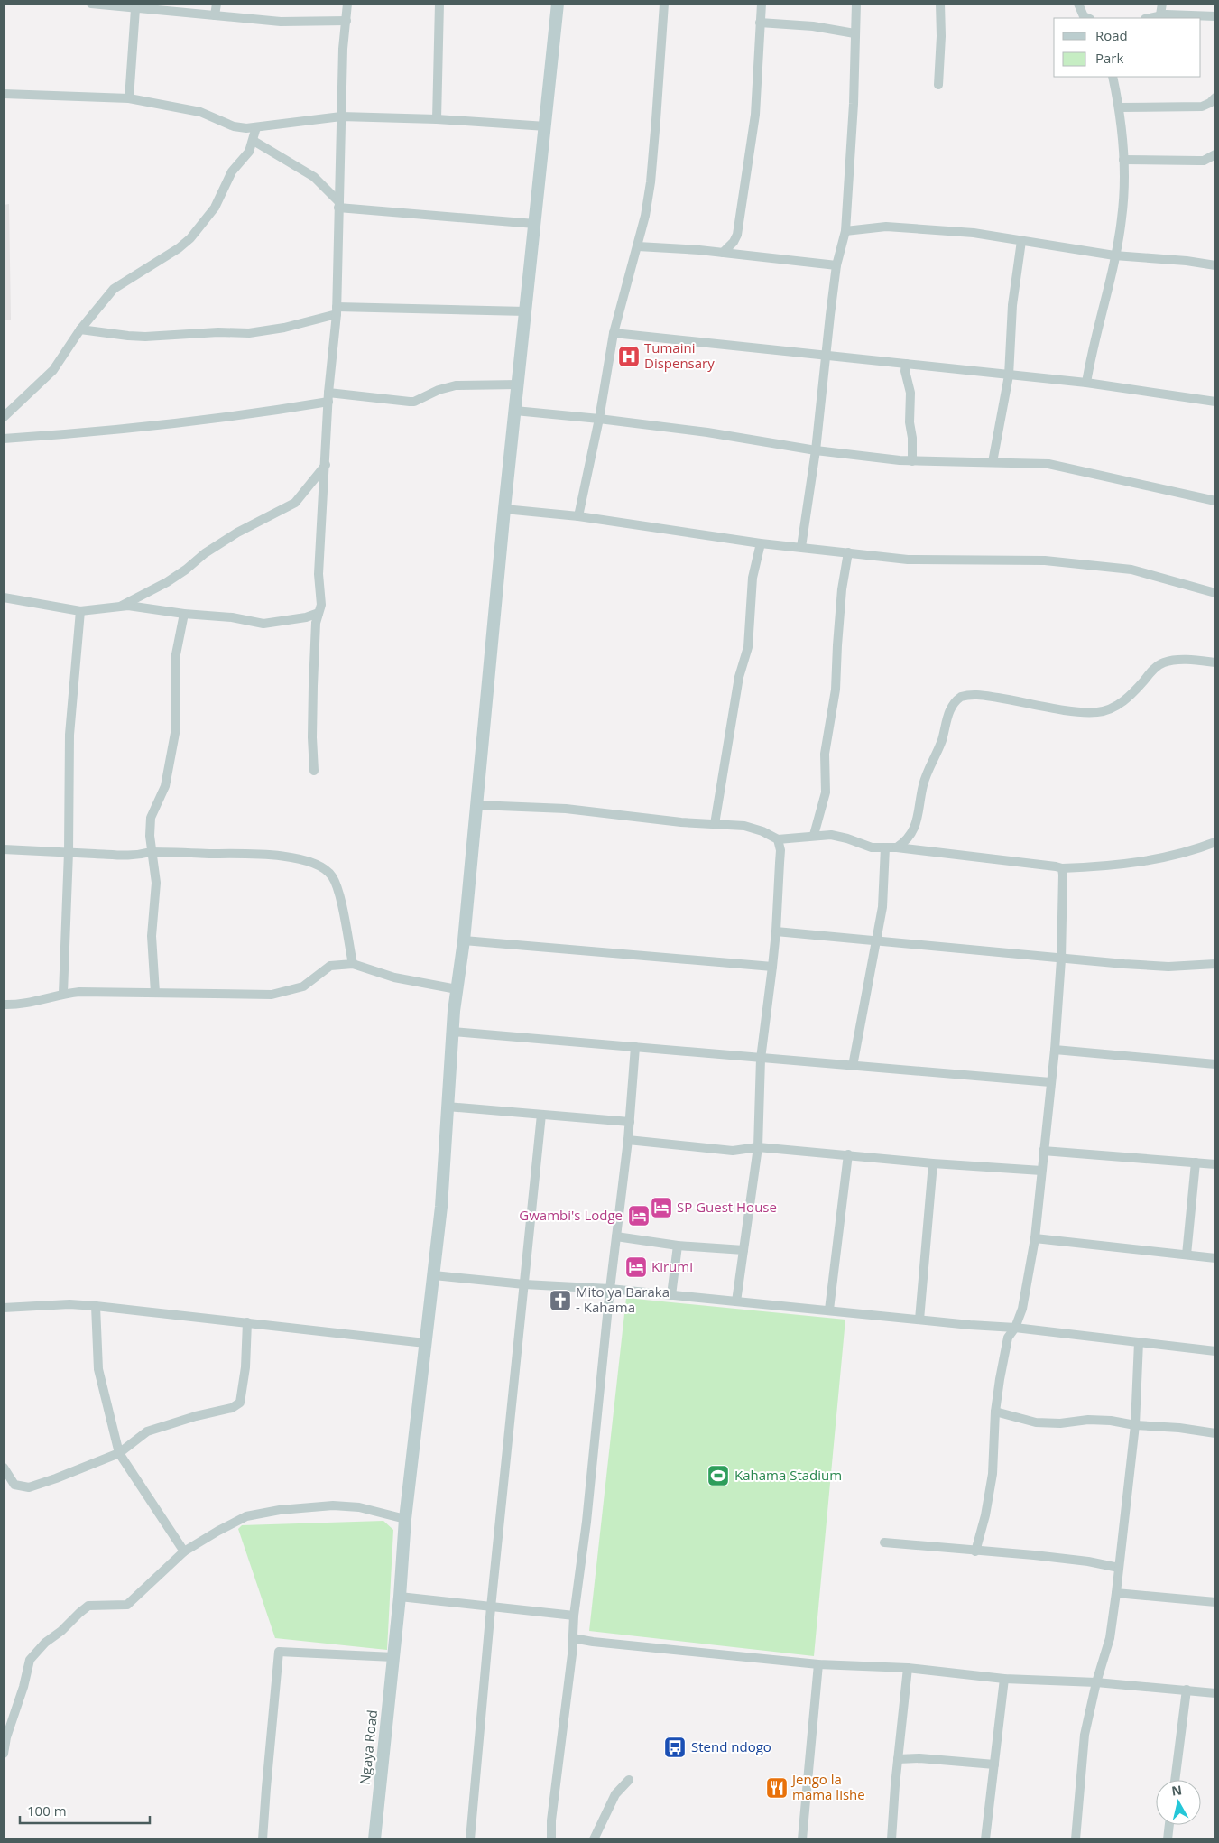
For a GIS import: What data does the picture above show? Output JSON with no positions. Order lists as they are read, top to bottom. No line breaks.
{"streets":{"street":["Ngaya Road"]},"places":{"hospital":["Tumaini Dispensary"],"hotel":["SP Guest House","Gwambi's Lodge","Kirumi"],"church":["Mito ya Baraka - Kahama"],"sports":["Kahama Stadium"],"bus stop":["Stend ndogo"],"restaurant":["Jengo la mama lishe"]},"legend":["Road","Park"],"scale_bar":"100 m","north":"top"}
